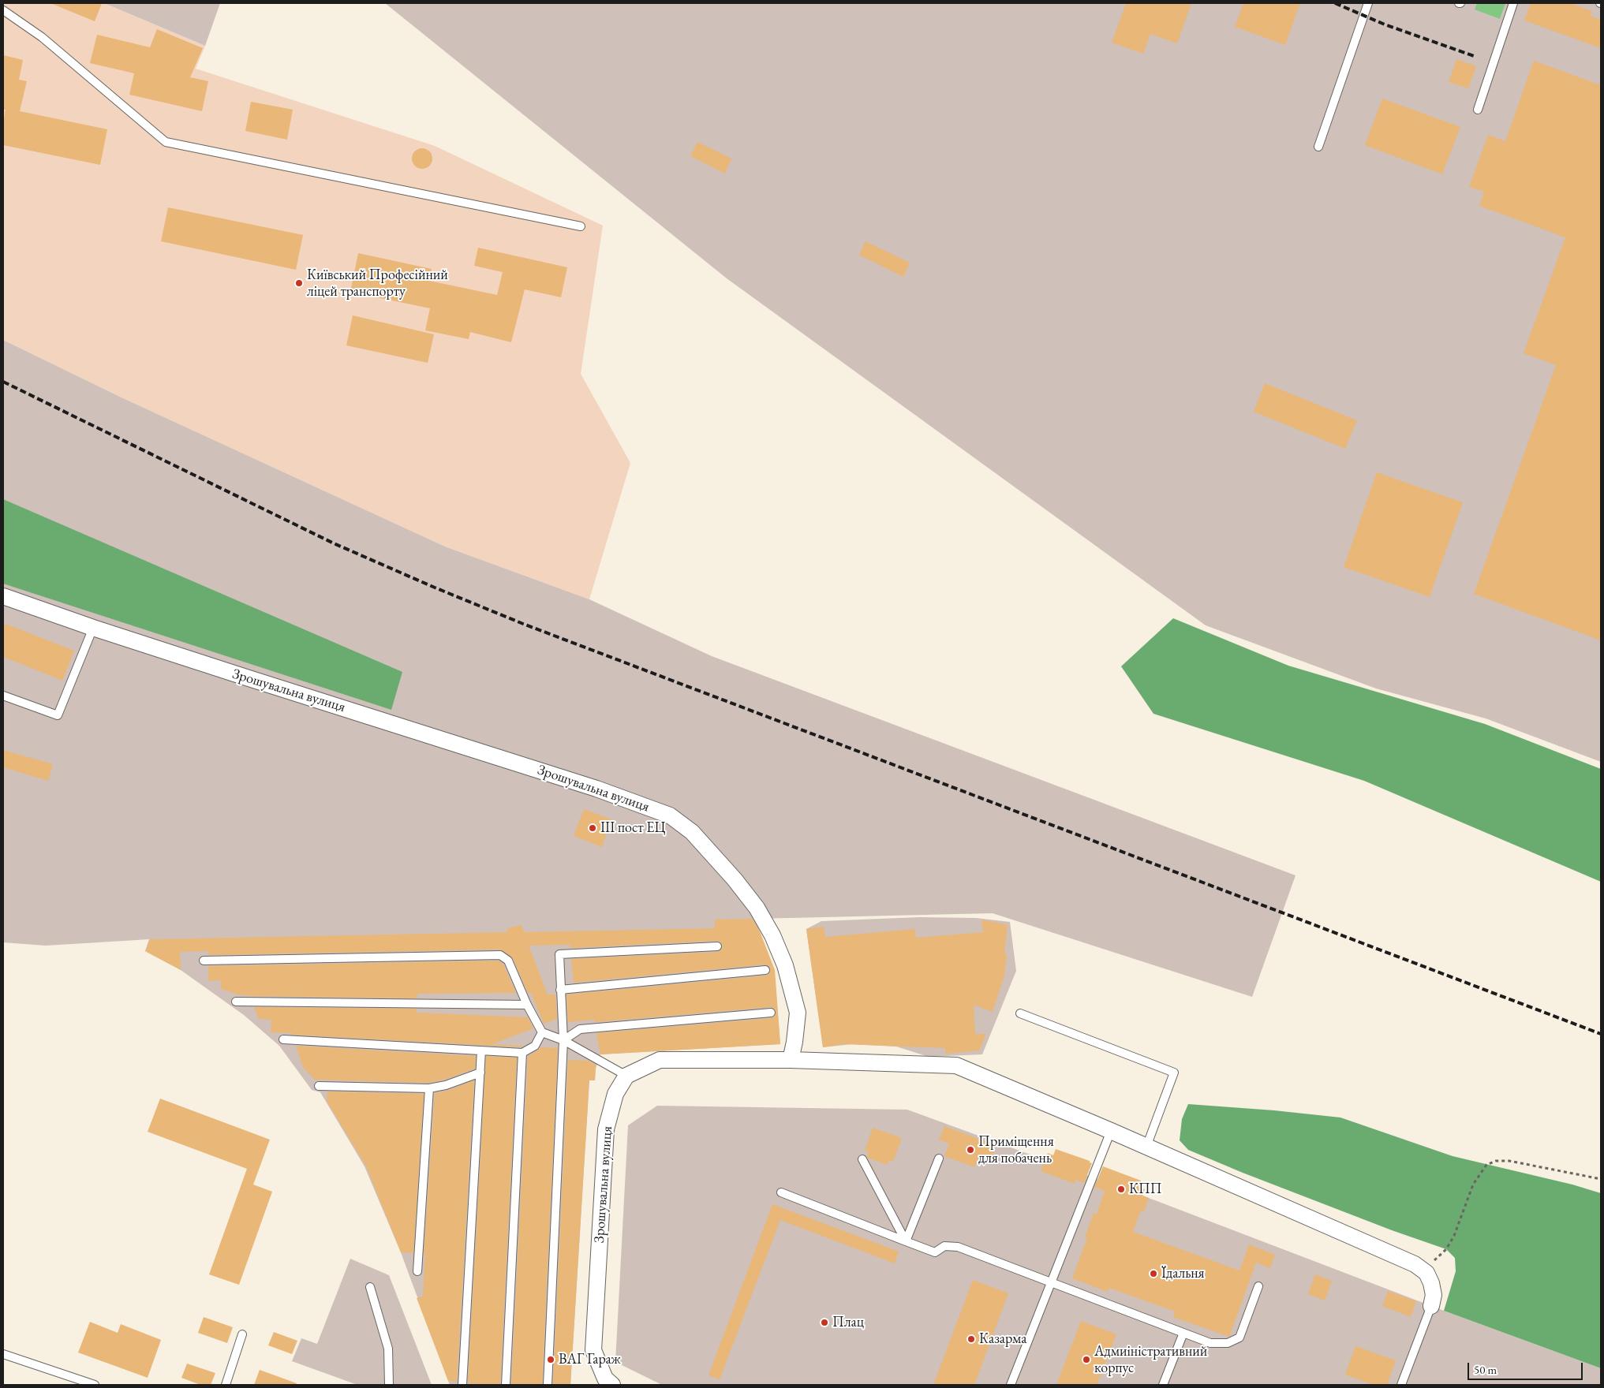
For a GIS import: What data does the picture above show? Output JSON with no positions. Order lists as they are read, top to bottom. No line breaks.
{"streets":{"street":["Зрошувальна вулиця"]},"places":["Київський Професійний ліцей транспорту","III пост ЕЦ","Приміщення для побачень","КПП","Їдальня","Плац","Казарма","ВАГ Гараж","Адмиіністративний корпус"],"scale_bar":"50 m"}
